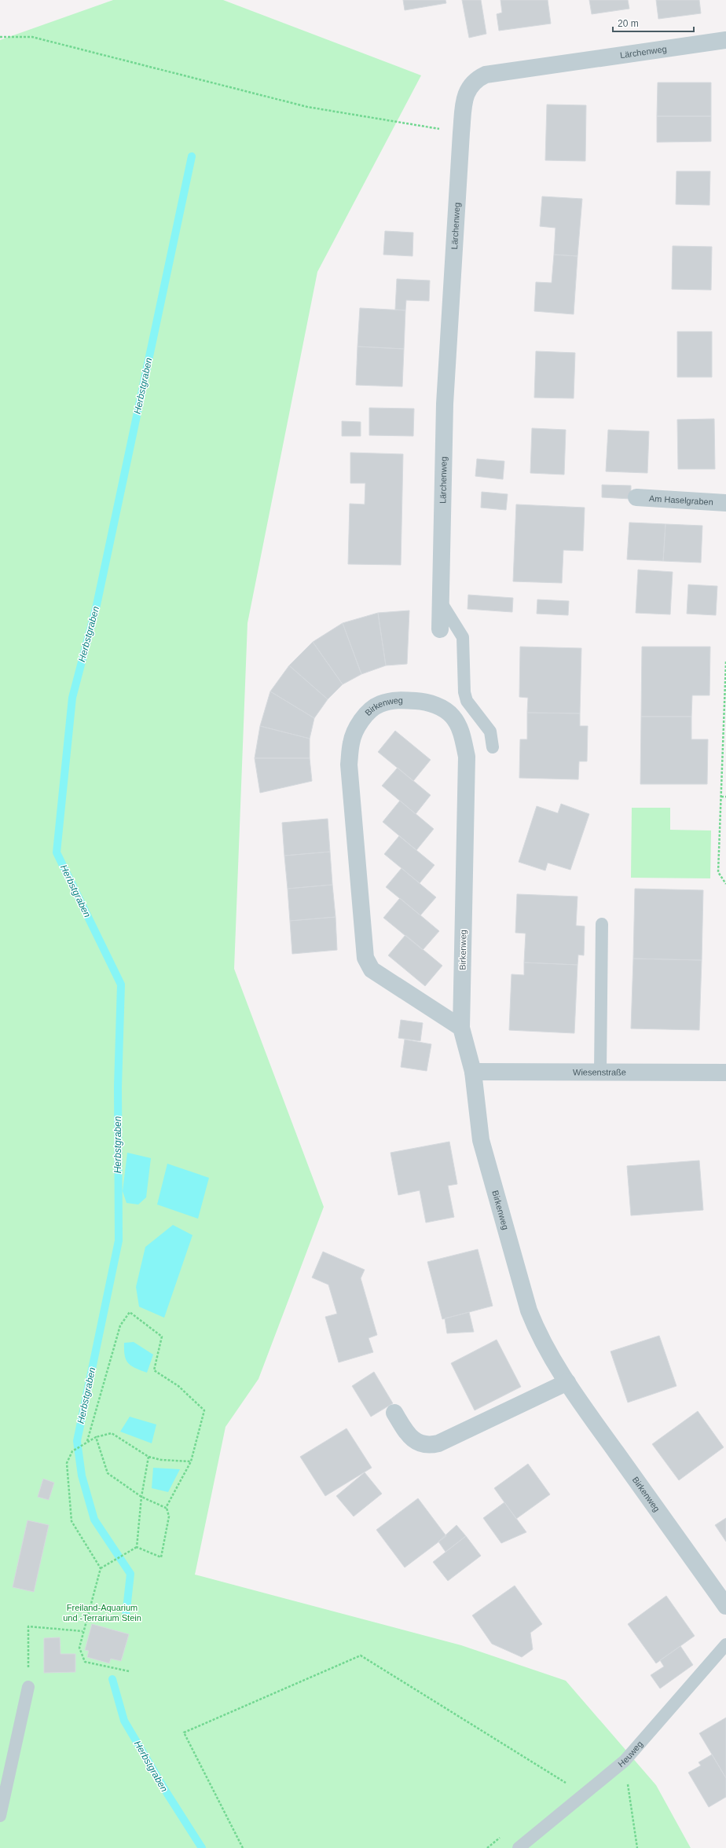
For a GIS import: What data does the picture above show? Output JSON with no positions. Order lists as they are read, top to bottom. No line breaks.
{"streets":{"street":["Lärchenweg","Am Haselgraben","Birkenweg","Wiesenstraße"],"lane":["Heuweg"]},"crossings":[["Birkenweg","Wiesenstraße"]],"water":["Herbstgraben"],"parks":["Freiland-Aquarium und -Terrarium Stein"],"scale_bar":"20 m"}
